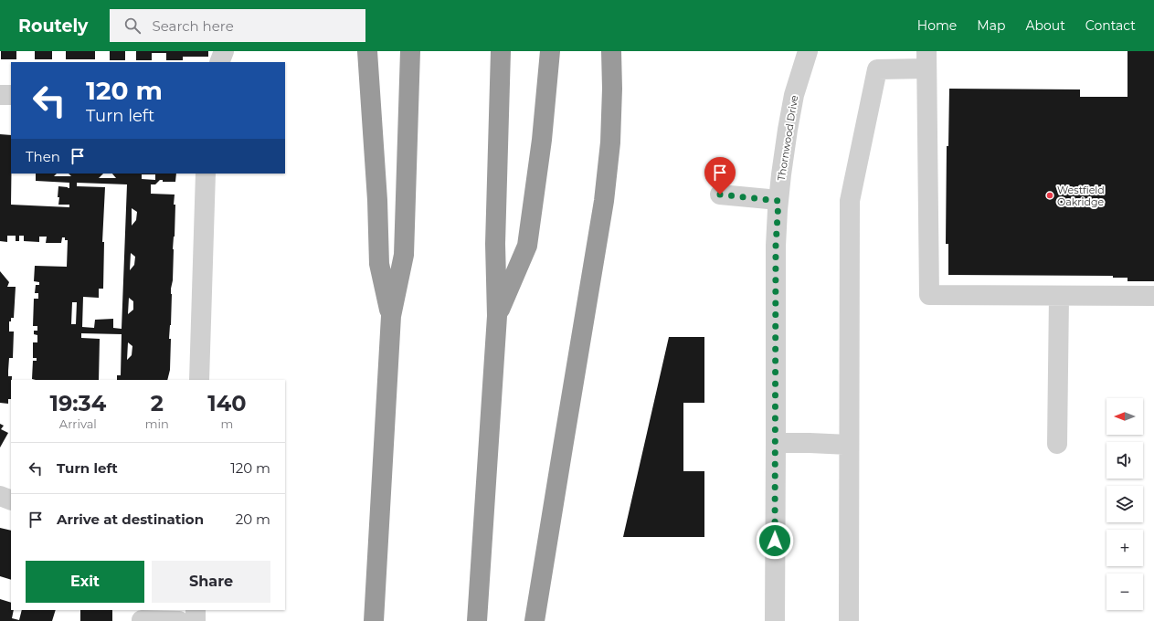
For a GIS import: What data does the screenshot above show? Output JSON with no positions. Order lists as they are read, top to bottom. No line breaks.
{"streets":{"street":["Thornwood Drive"]},"places":["Westfield Oakridge"],"north":"left","page":{"header":"Routely","search":"Search here","nav":["Home","Map","About","Contact"],"turn":["120 m","Turn left"],"then":"Then","eta":["19:34","Arrival","2","min","140","m"],"map_buttons":["+","−"],"list":[{"name":"Turn left","value":"120 m"},{"name":"Arrive at destination","value":"20 m"}],"buttons":["Exit","Share"]}}
